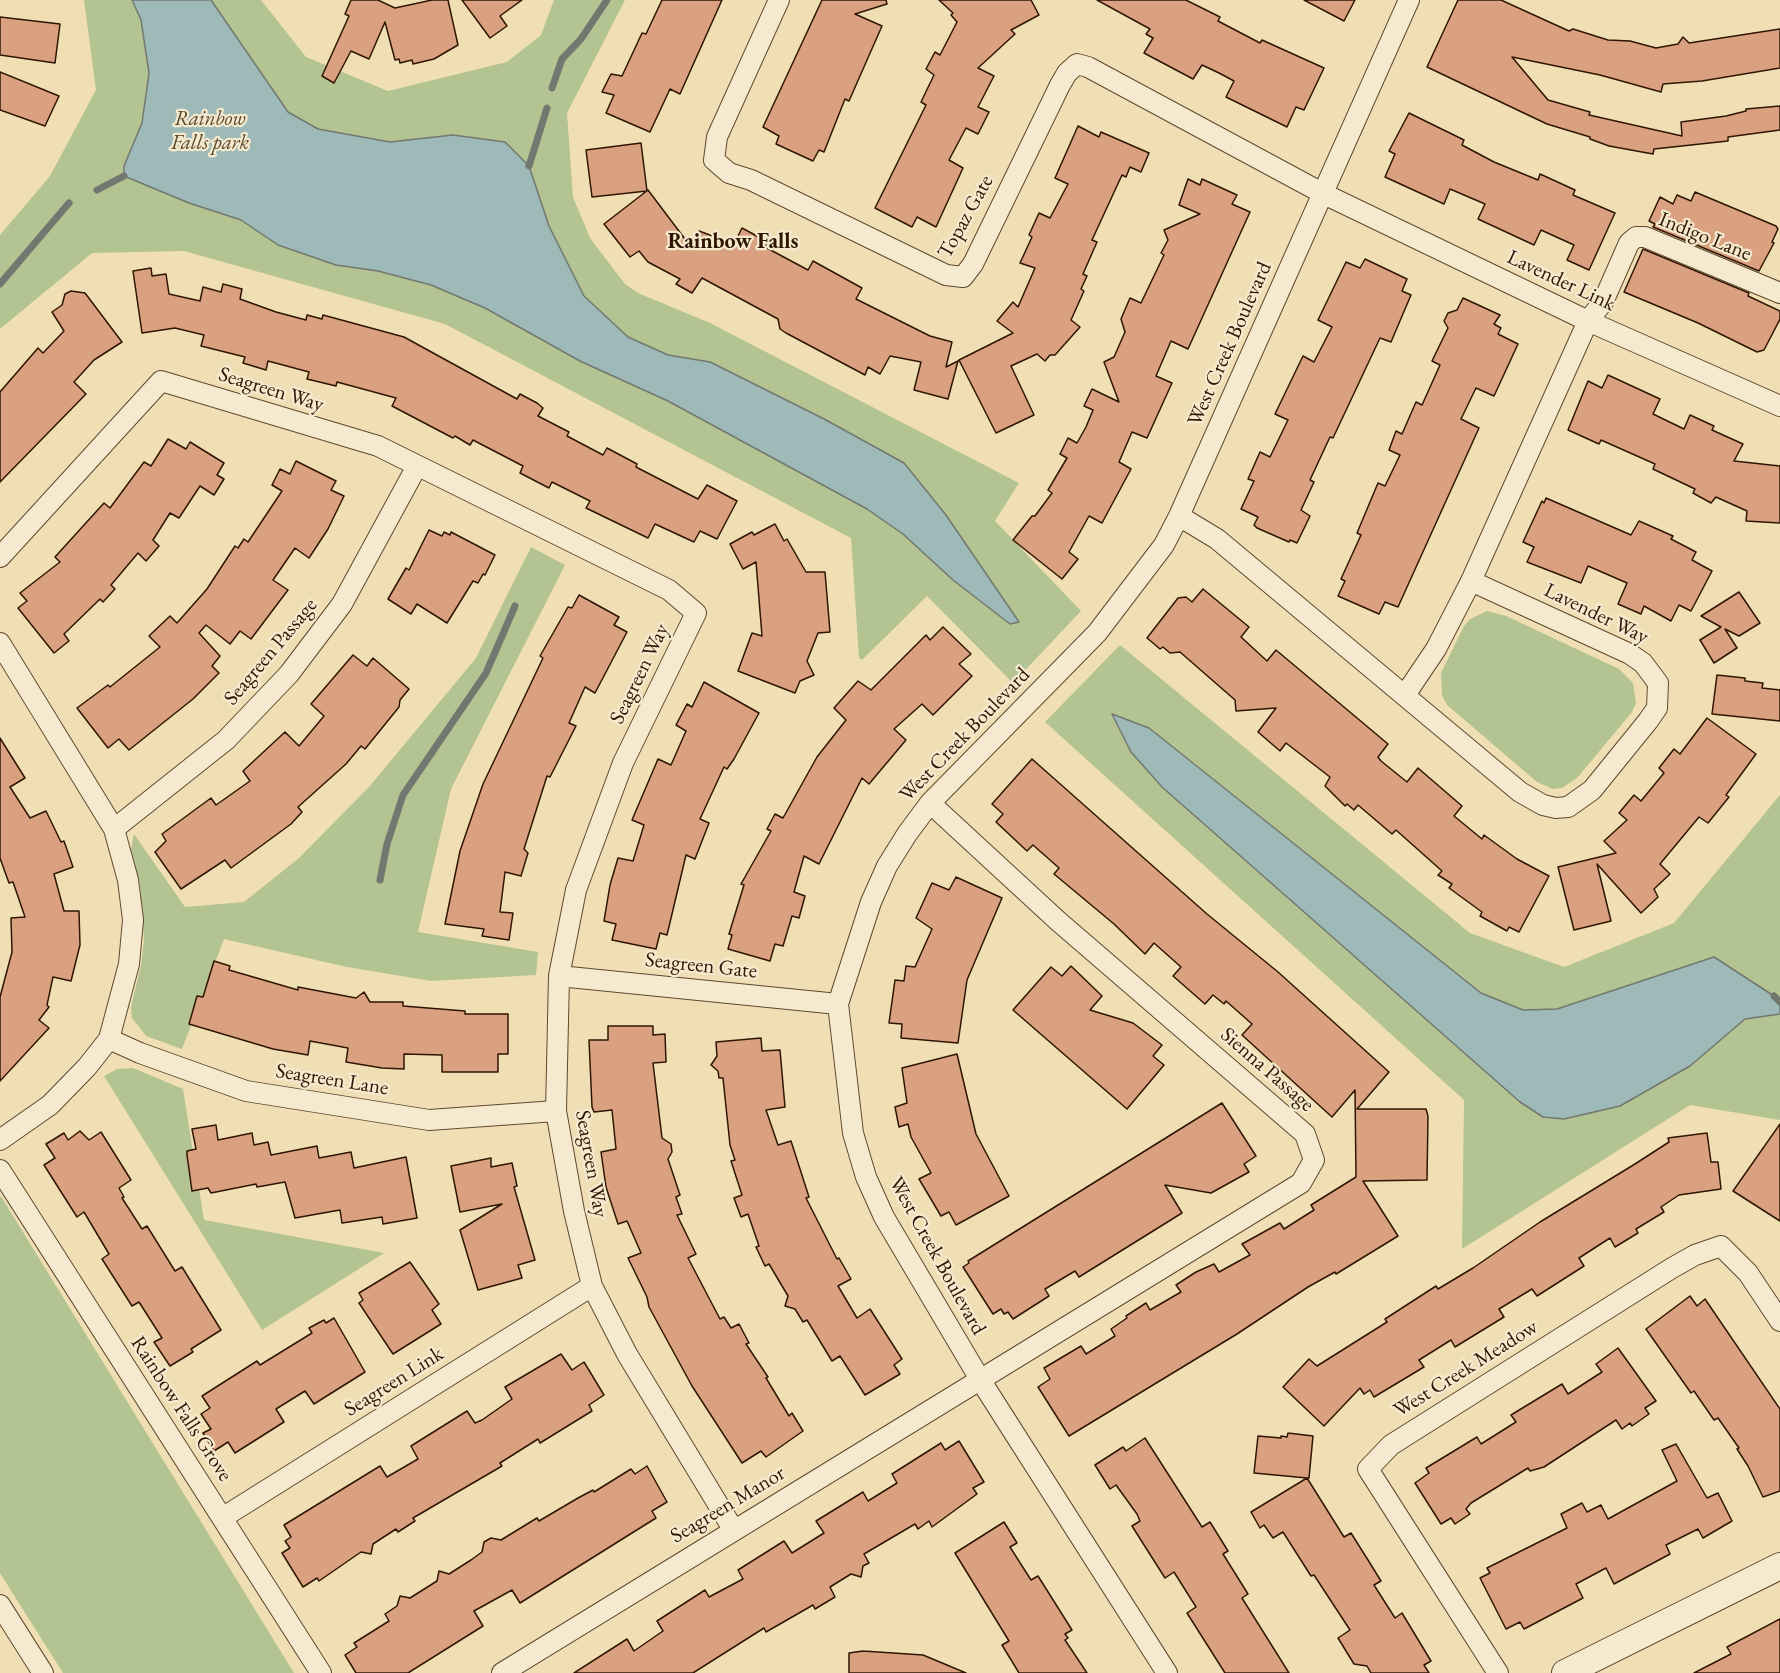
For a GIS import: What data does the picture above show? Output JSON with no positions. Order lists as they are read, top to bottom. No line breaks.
{"streets":{"street":["Topaz Gate","Indigo Lane","Lavender Link","West Creek Boulevard","Seagreen Way","Lavender Way","Seagreen Passage","Seagreen Gate","Sienna Passage","Seagreen Lane","West Creek Meadow","Seagreen Link","Rainbow Falls Grove","Seagreen Manor"]},"crossings":[["Topaz Gate","Lavender Link"],["Topaz Gate","West Creek Boulevard"],["Indigo Lane","Lavender Link"],["Lavender Link","West Creek Boulevard"],["West Creek Boulevard","Lavender Way"],["West Creek Boulevard","Seagreen Gate"],["West Creek Boulevard","Sienna Passage"],["West Creek Boulevard","Seagreen Manor"],["Seagreen Way","Seagreen Passage"],["Seagreen Way","Seagreen Gate"],["Seagreen Way","Seagreen Lane"],["Seagreen Way","Seagreen Link"],["Seagreen Way","Seagreen Manor"],["Sienna Passage","Seagreen Manor"],["Seagreen Link","Rainbow Falls Grove"]],"districts":["Rainbow Falls"],"parks":["Rainbow Falls park"]}
